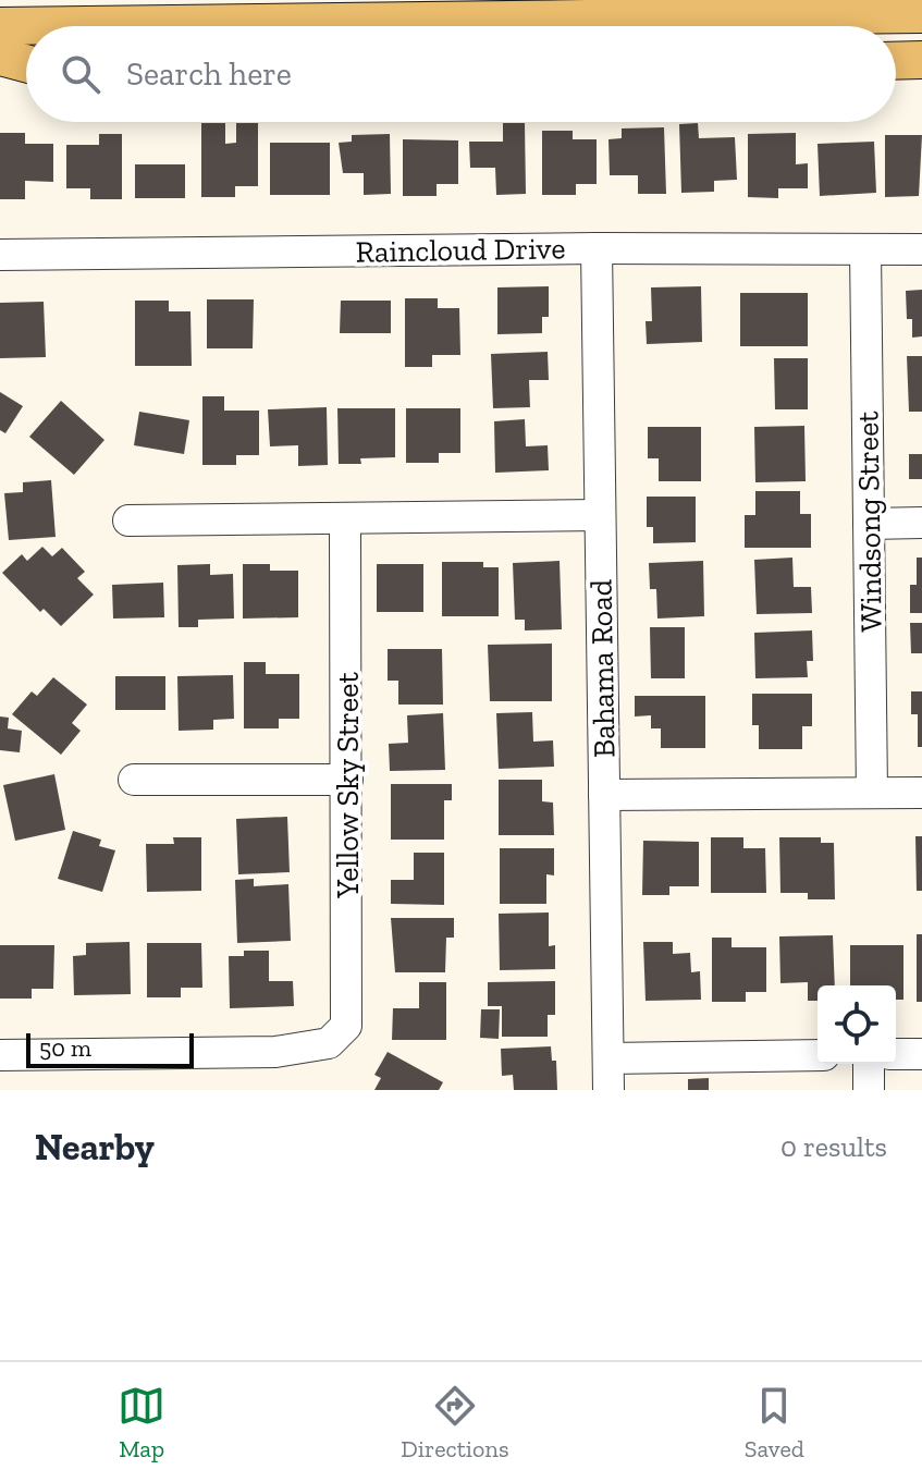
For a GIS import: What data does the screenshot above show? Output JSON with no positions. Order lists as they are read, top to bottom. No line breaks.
{"streets":{"street":["Raincloud Drive","Windsong Street","Bahama Road","Yellow Sky Street"]},"crossings":[["Raincloud Drive","Windsong Street"],["Raincloud Drive","Bahama Road"]],"scale_bar":"50 m","page":{"search":"Search here","scale":"50 m","heading":["Nearby","0 results"],"nav":["Map","Directions","Saved"]}}
